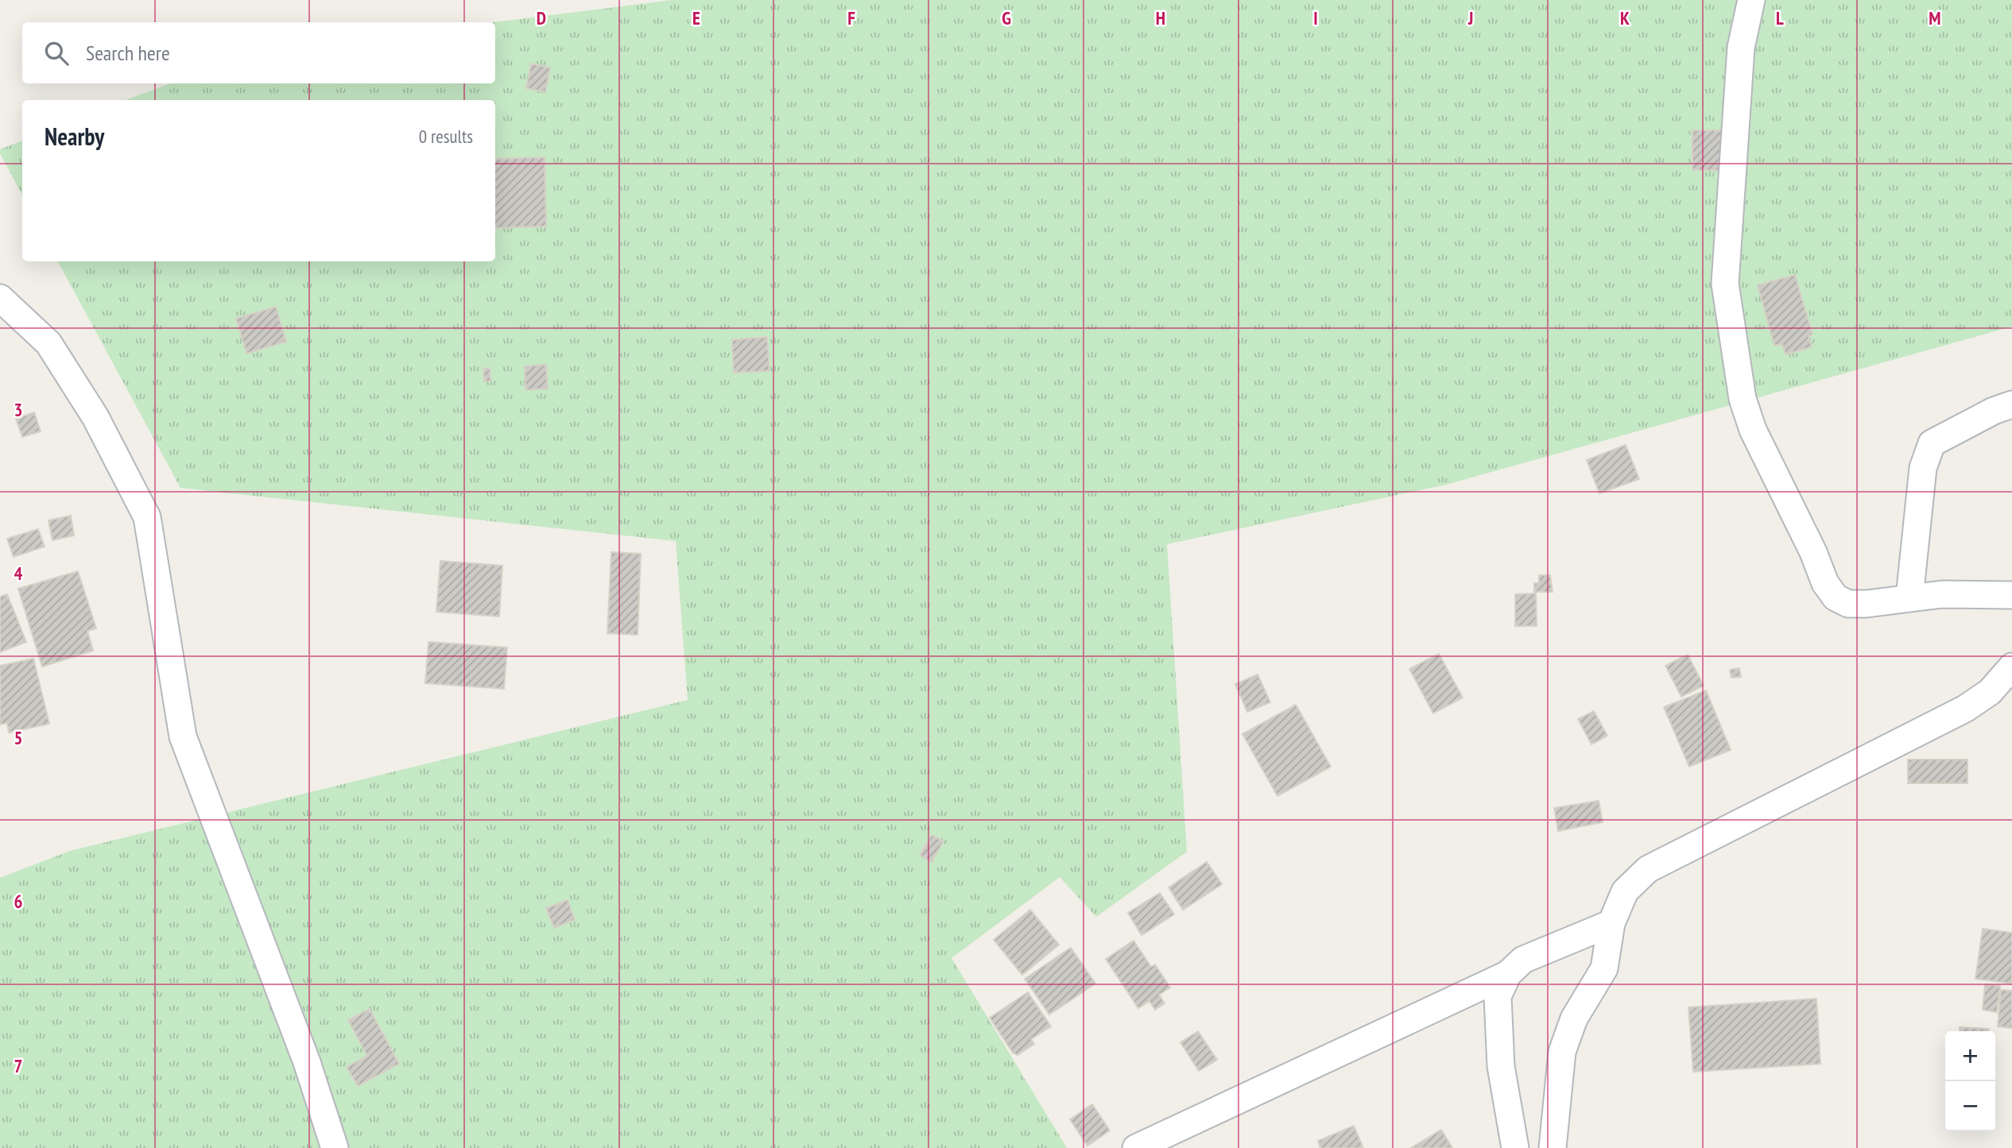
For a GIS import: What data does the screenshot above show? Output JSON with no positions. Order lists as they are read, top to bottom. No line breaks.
{"page":{"search":"Search here","heading":["Nearby","0 results"],"map_buttons":["+","−"]},"grid":{"columns":["D","E","F","G","H","I","J","K","L","M"],"rows":["3","4","5","6","7"]}}
